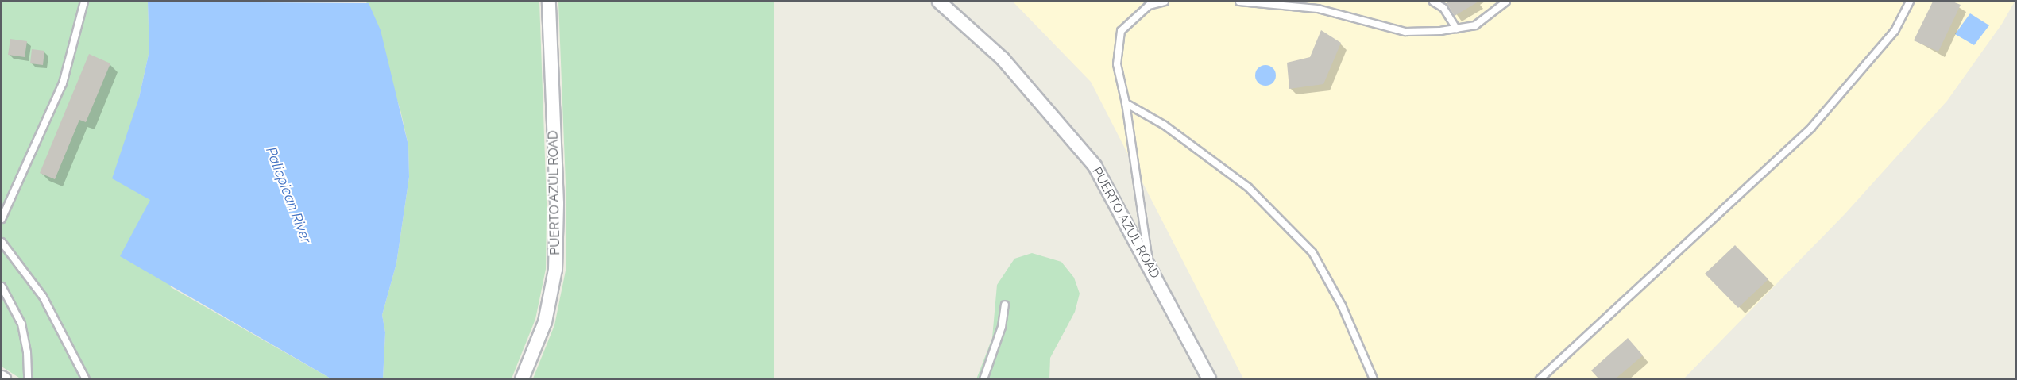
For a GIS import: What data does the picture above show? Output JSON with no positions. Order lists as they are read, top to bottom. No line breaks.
{"streets":{"street":["PUERTO AZUL ROAD"]},"water":["Palicpican River"]}
